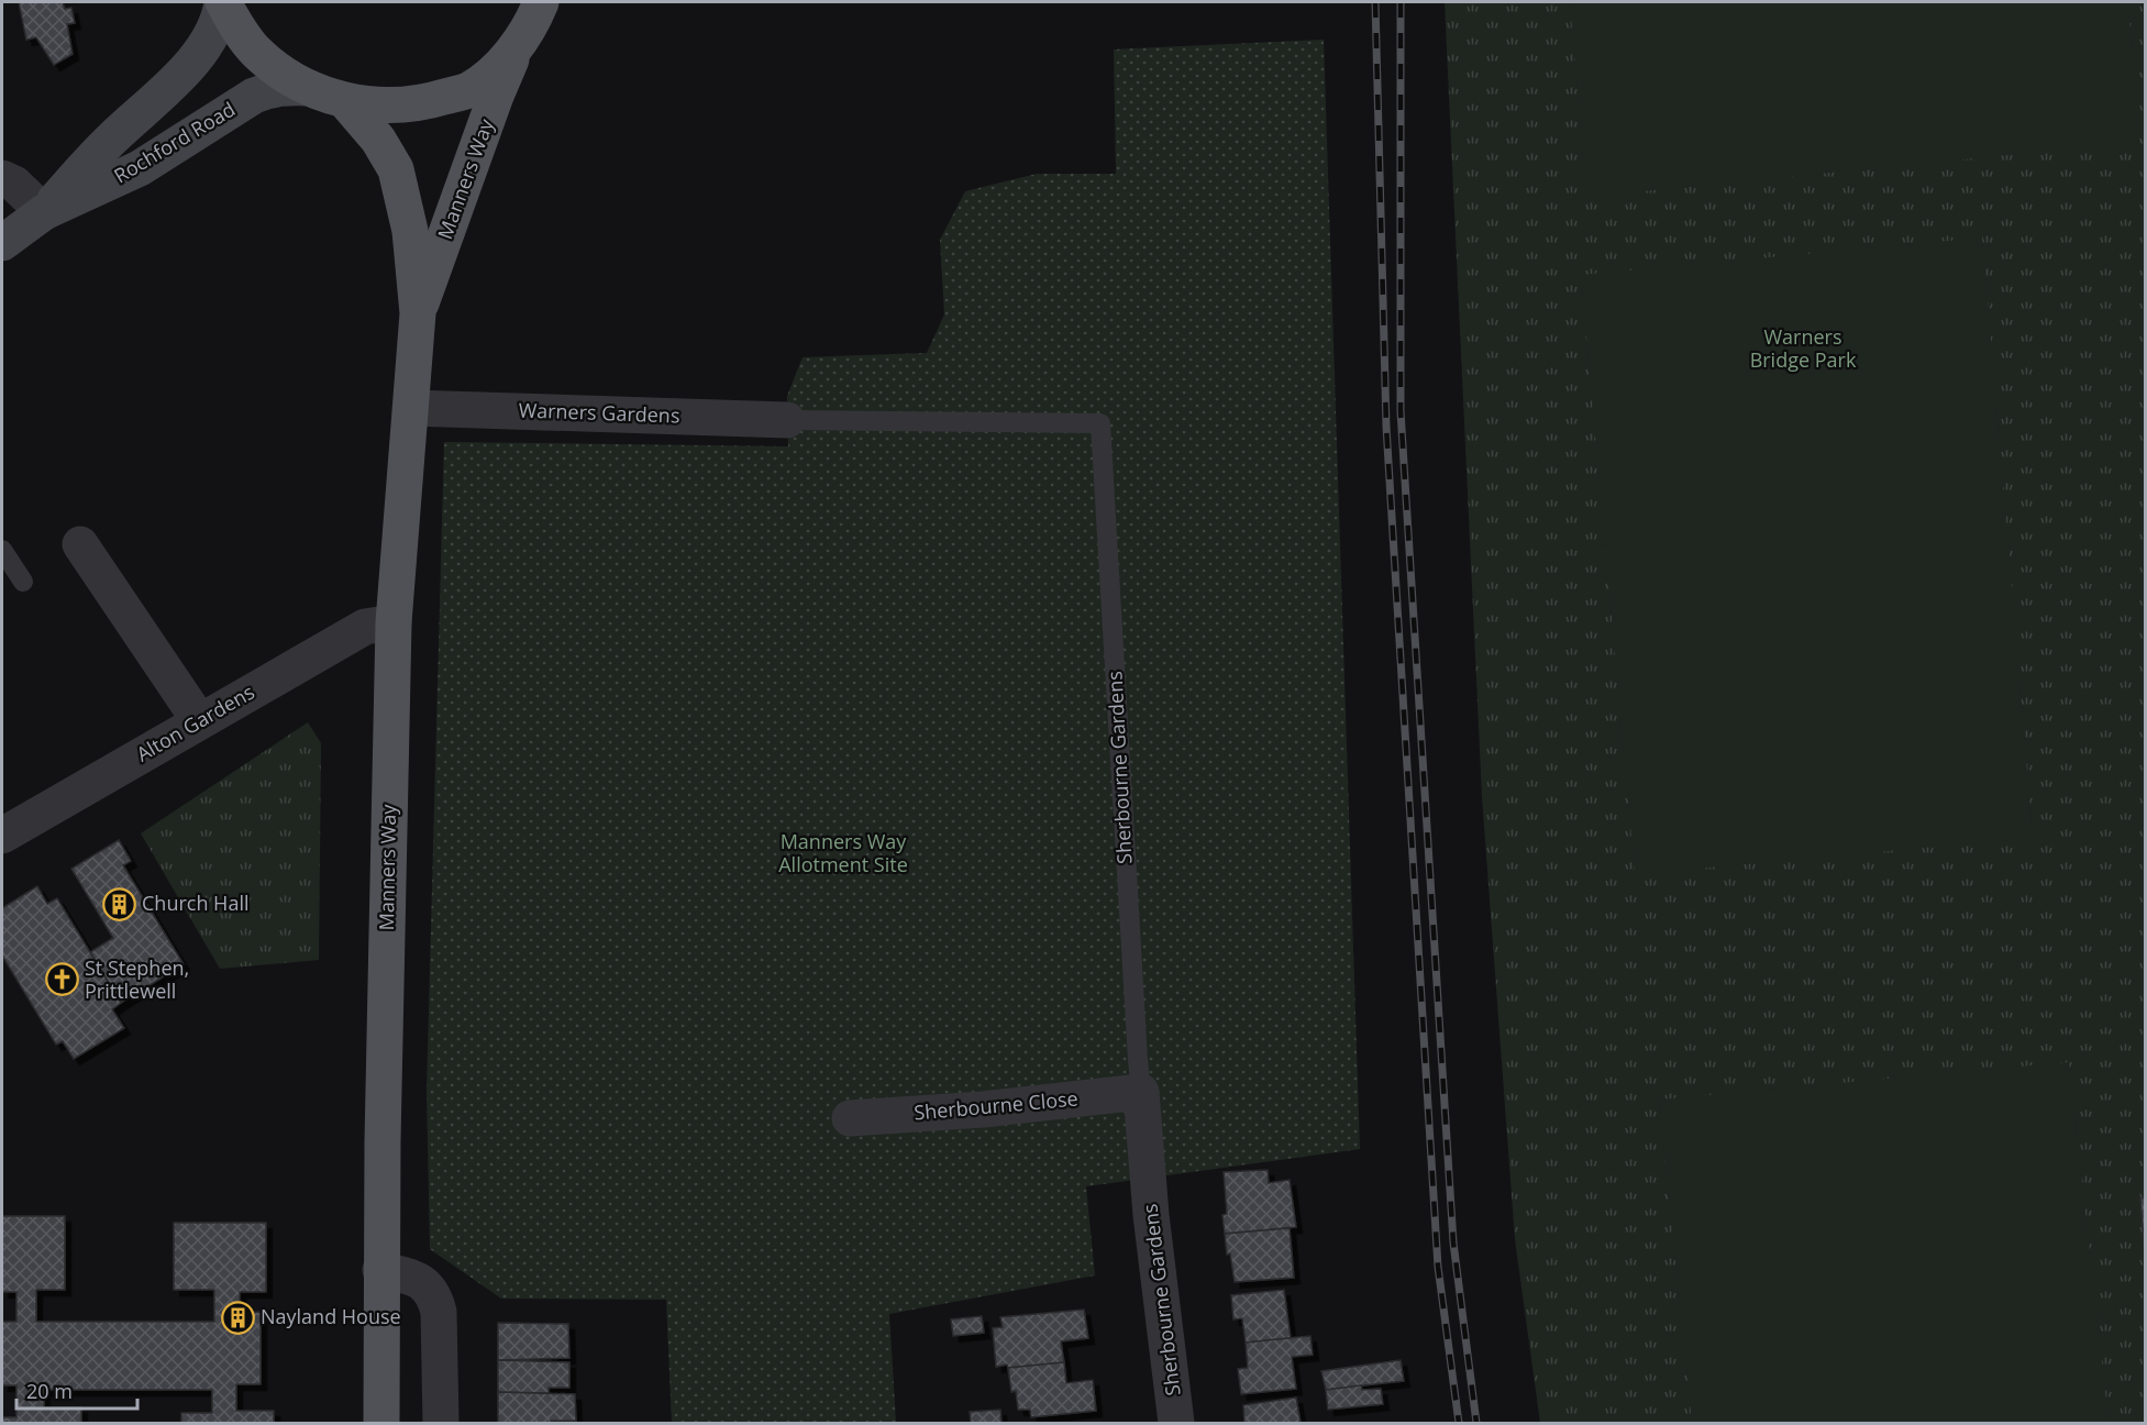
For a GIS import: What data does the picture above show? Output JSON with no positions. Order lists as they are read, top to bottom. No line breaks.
{"streets":{"main road":["Manners Way"],"street":["Rochford Road","Warners Gardens","Alton Gardens","Sherbourne Gardens","Sherbourne Close"]},"crossings":[["Manners Way","Warners Gardens"],["Manners Way","Alton Gardens"],["Warners Gardens","Sherbourne Gardens"],["Sherbourne Gardens","Sherbourne Close"]],"parks":["Warners Bridge Park","Manners Way Allotment Site"],"places":{"building":["Church Hall","Nayland House"],"church":["St Stephen, Prittlewell"]},"scale_bar":"20 m"}
